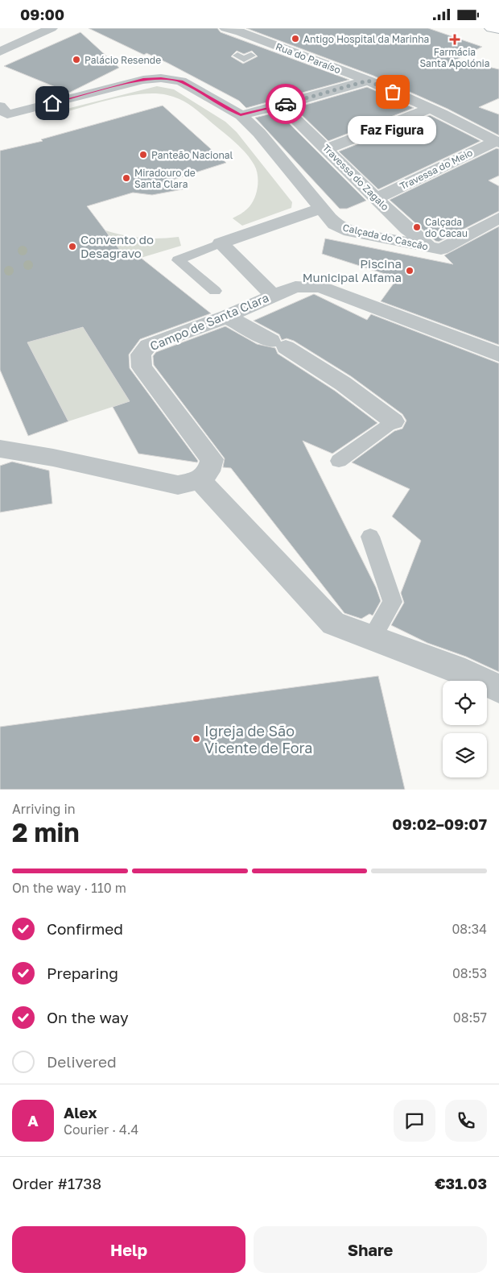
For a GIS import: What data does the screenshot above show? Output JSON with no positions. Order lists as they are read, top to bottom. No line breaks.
{"streets":{"street":["Rua do Paraíso","Travessa do Meio","Travessa do Zagalo","Calçada do Cascão","Campo de Santa Clara"]},"crossings":[["Rua do Paraíso","Travessa do Meio"],["Travessa do Meio","Travessa do Zagalo"],["Travessa do Zagalo","Calçada do Cascão"]],"places":{"other":["Antigo Hospital da Marinha","Palácio Resende","Faz Figura","Panteão Nacional","Miradouro de Santa Clara","Calçada do Cacau","Convento do Desagravo","Piscina Municipal Alfama","Igreja de São Vicente de Fora"],"health":["Farmácia Santa Apolónia"]},"page":{"status":"09:00","bubble":"Faz Figura","heading":["2 min","Arriving in","09:02–09:07"],"panel":["Alex","Courier · 4.4","Order #1738","€31.03"],"bar":"On the way · 110 m","list":[["Confirmed","08:34"],["Preparing","08:53"],["On the way","08:57"],"Delivered"],"round":"A","buttons":["Help","Share"]}}
